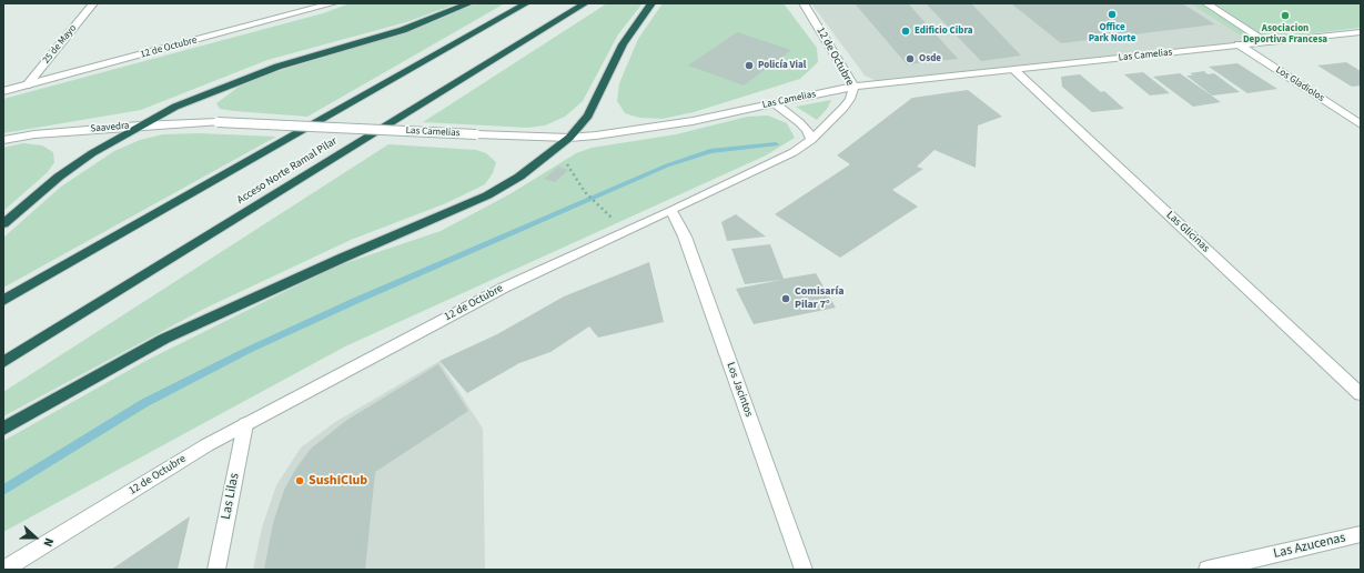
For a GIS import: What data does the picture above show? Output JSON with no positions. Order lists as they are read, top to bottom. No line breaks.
{"streets":{"highway":["Acceso Norte Ramal Pilar"],"street":["25 de Mayo","12 de Octubre","Las Camelias","Los Gladiolos","Saavedra","Las Glicinas","Los Jacintos","Las Lilas","Las Azucenas"]},"crossings":[["25 de Mayo","12 de Octubre"],["12 de Octubre","Las Camelias"],["12 de Octubre","Los Jacintos"],["12 de Octubre","Las Lilas"],["Las Camelias","Los Gladiolos"],["Las Camelias","Saavedra"],["Las Camelias","Las Glicinas"]],"places":["Office Park Norte","Asociacion Deportiva Francesa","Edificio Cibra","Osde","Policía Vial","Comisaría Pilar 7°","SushiClub"],"north":"right"}
